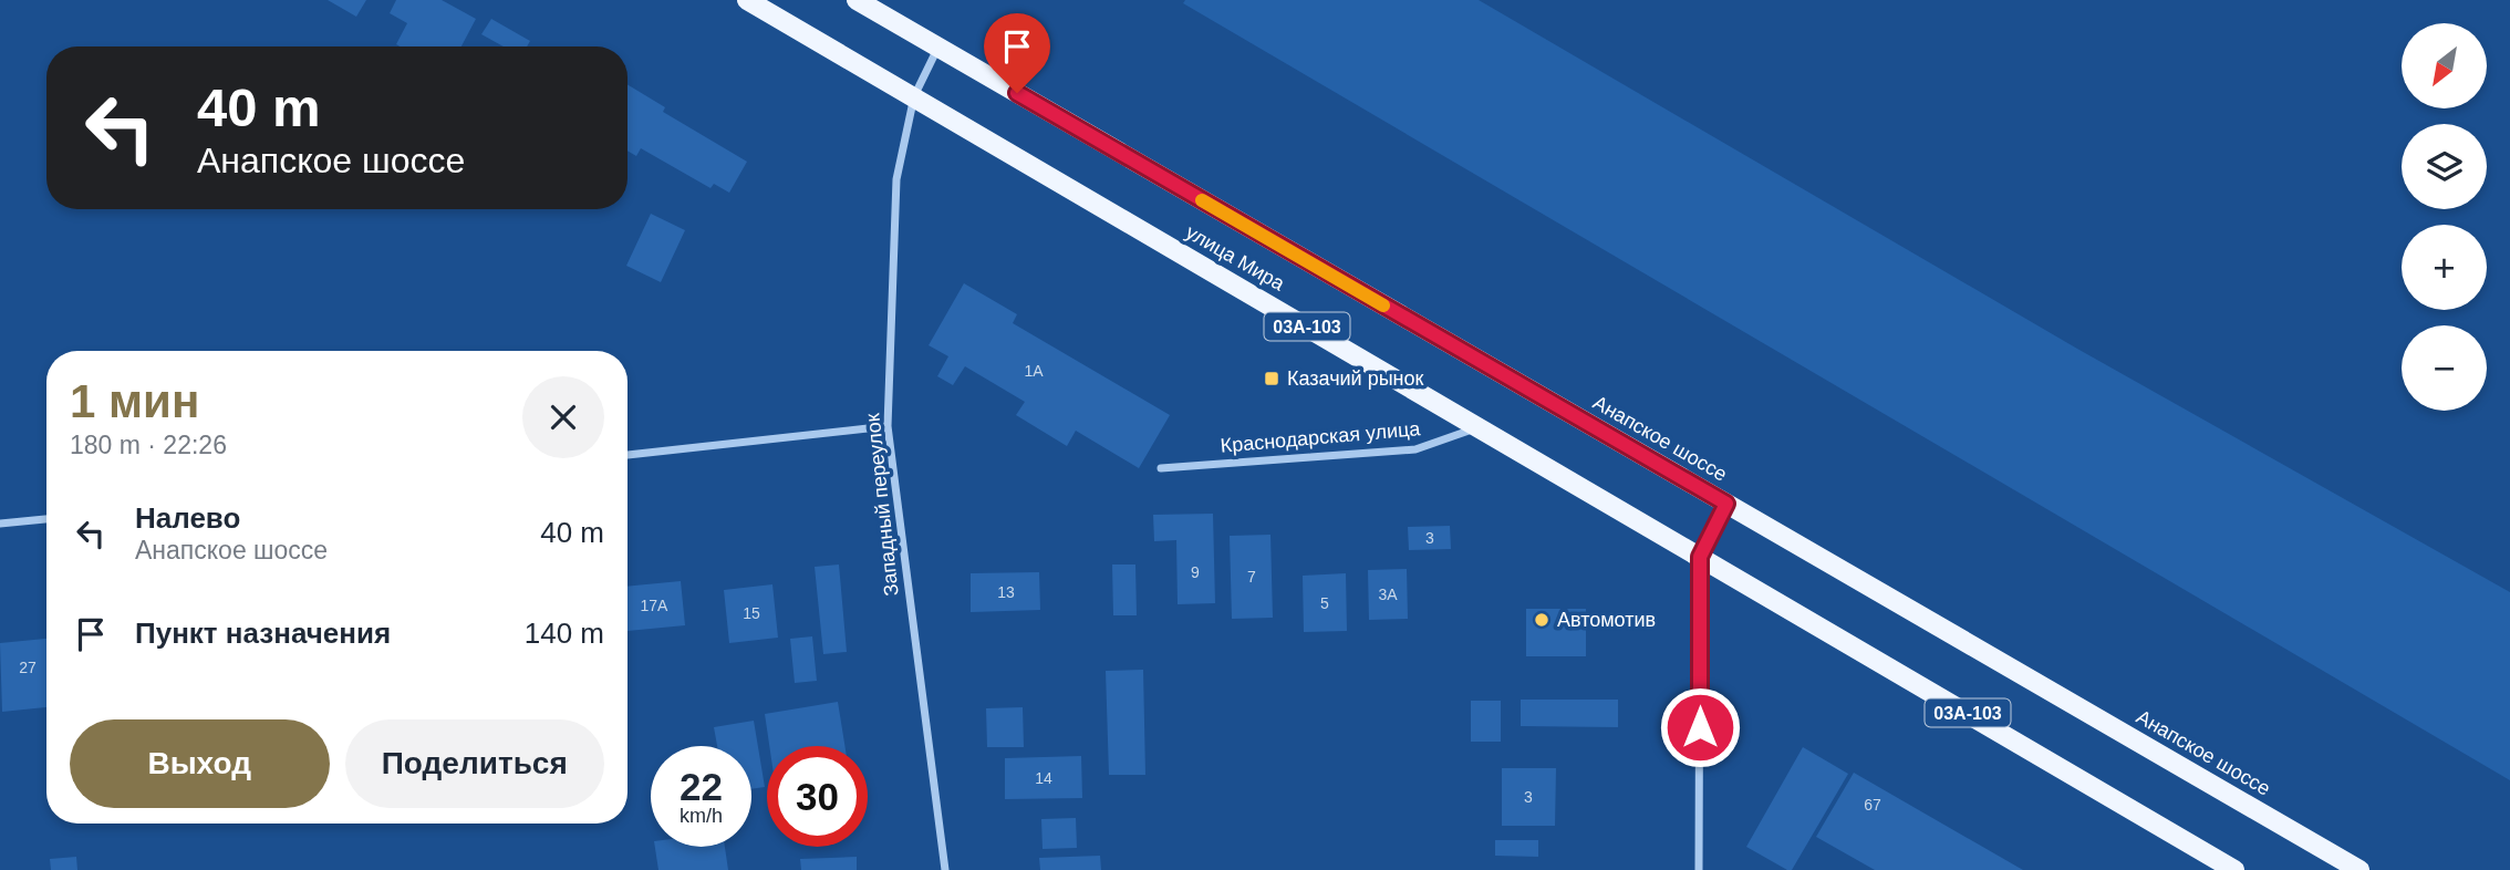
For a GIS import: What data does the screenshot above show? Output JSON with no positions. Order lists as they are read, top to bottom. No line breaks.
{"streets":{"main road":["улица Мира","03А-103","Анапское шоссе"],"street":["Краснодарская улица","Западный переулок"]},"crossings":[["улица Мира","03А-103"],["улица Мира","Краснодарская улица"],["улица Мира","Западный переулок"],["03А-103","Анапское шоссе"],["03А-103","Западный переулок"],["Анапское шоссе","Западный переулок"]],"places":{"transit":["Казачий рынок"],"other":["Автомотив"]},"house_numbers":["1А","3","9","7","13","3А","5","17А","15","27","14","3","67"],"north":"bottom left","page":{"map_buttons":["+","−"],"turn":["40 m","Анапское шоссе"],"heading":["1 мин","180 m · 22:26"],"list":[{"name":"Налево","note":"Анапское шоссе","value":"40 m"},{"name":"Пункт назначения","value":"140 m"}],"buttons":["Выход","Поделиться"],"speed":"22 km/h","limit":"30"}}
